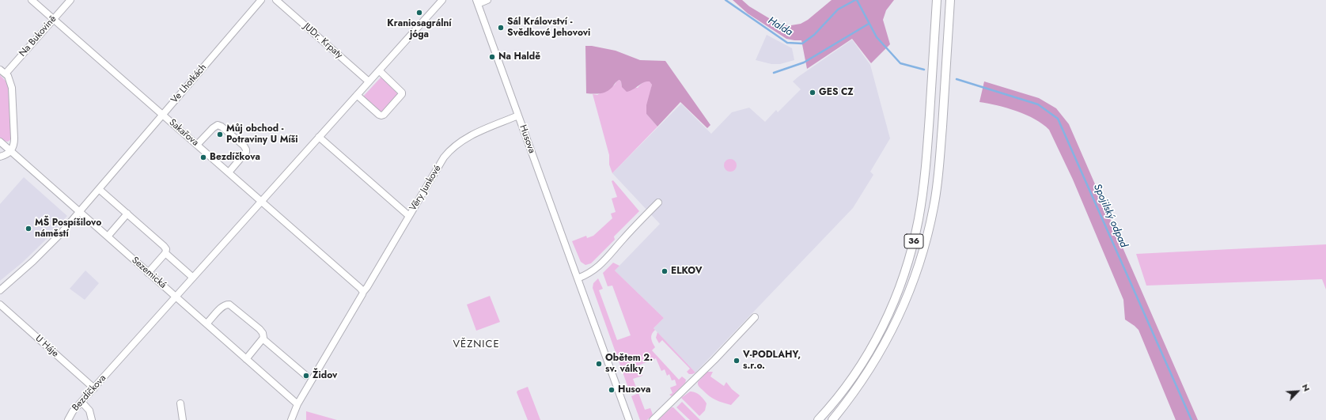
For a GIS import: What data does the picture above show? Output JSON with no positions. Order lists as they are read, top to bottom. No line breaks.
{"streets":{"main road":["36"],"street":["Na Bukovině","JUDr. Krpaty","Ve Lhotkách","Sakařova","Husova","Věry Junkové","Sezemická","U Háje","Bezdíčkova"]},"crossings":[["Na Bukovině","Sakařova"],["JUDr. Krpaty","Bezdíčkova"],["Ve Lhotkách","Sakařova"],["Ve Lhotkách","Sezemická"],["Sakařova","Věry Junkové"],["Sakařova","Bezdíčkova"],["Husova","Věry Junkové"],["Věry Junkové","Sezemická"],["Sezemická","Bezdíčkova"],["U Háje","Bezdíčkova"]],"districts":["VĚZNICE"],"water":["Halda","Spojilský odpad"],"places":["Kraniosagrální jóga","Sál Království - Svědkové Jehovovi","Na Haldě","GES CZ","Můj obchod - Potraviny U Míši","Bezdíčkova","MŠ Pospíšilovo náměstí","ELKOV","V-PODLAHY, s.r.o.","Obětem 2. sv. války","Židov","Husova"],"north":"top right"}
